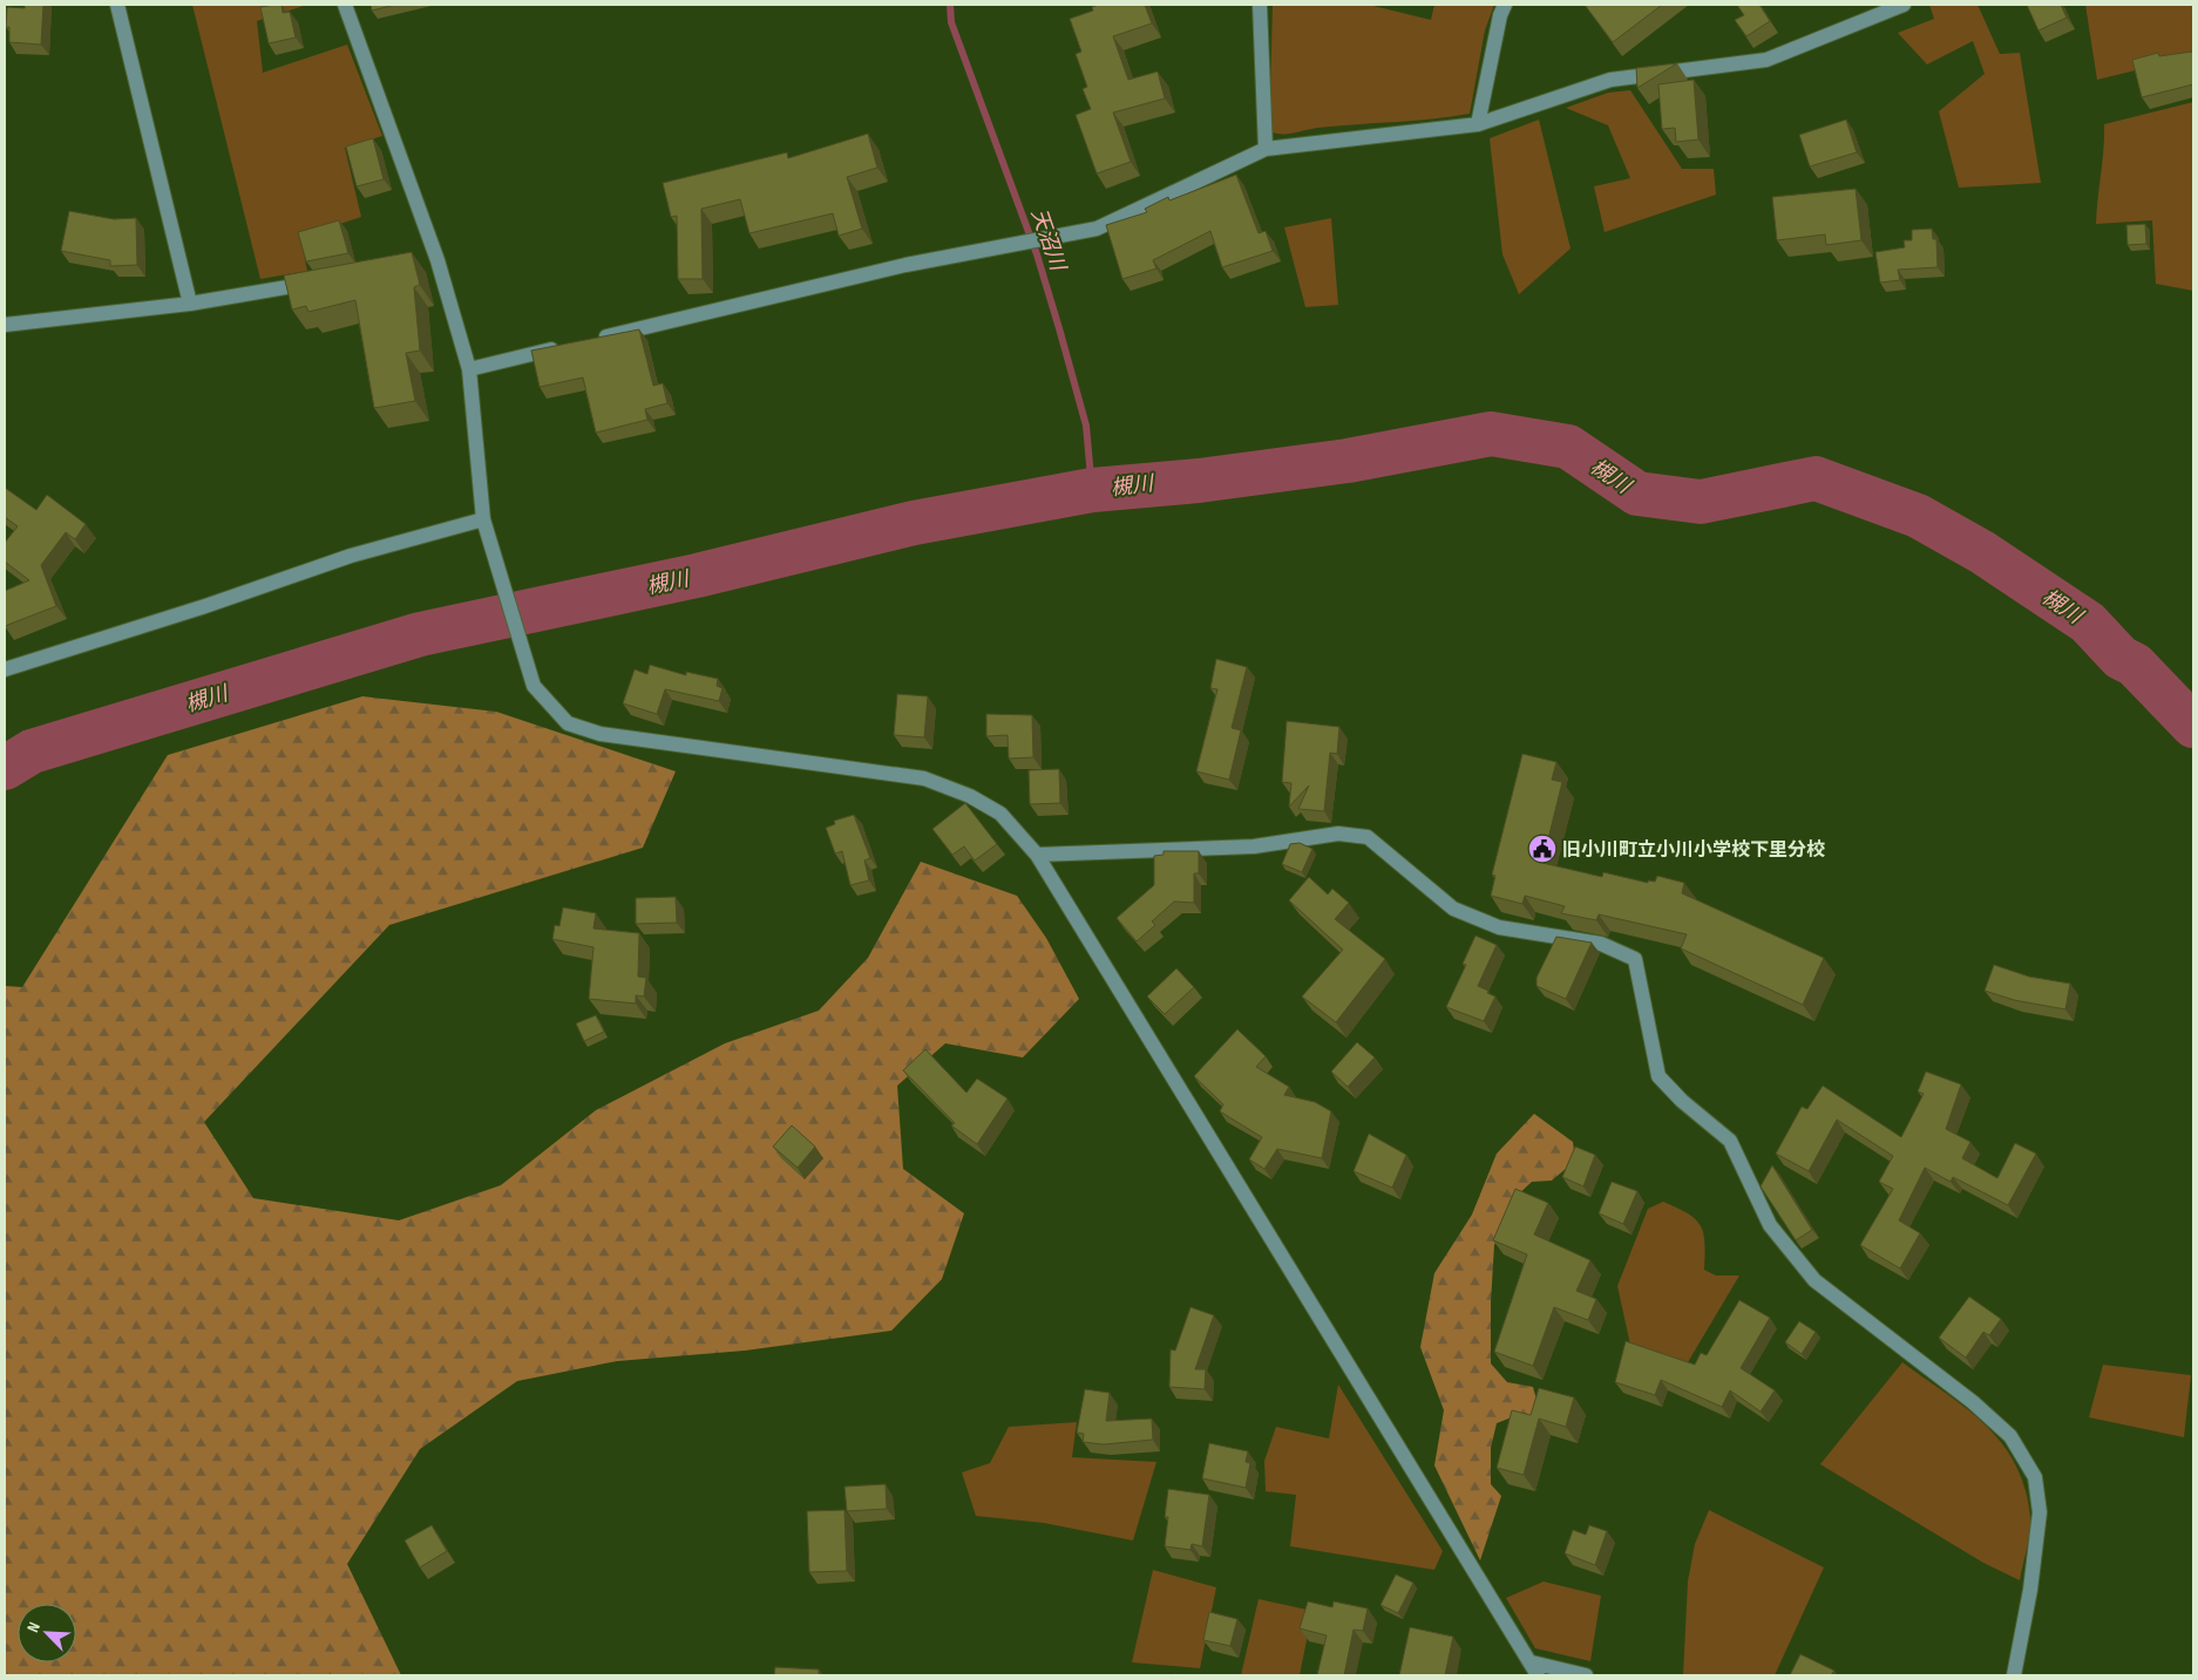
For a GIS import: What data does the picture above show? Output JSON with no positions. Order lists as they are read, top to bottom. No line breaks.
{"water":["天沼川","槻川"],"places":{"public building":["旧小川町立小川小学校下里分校"]},"north":"top left"}
